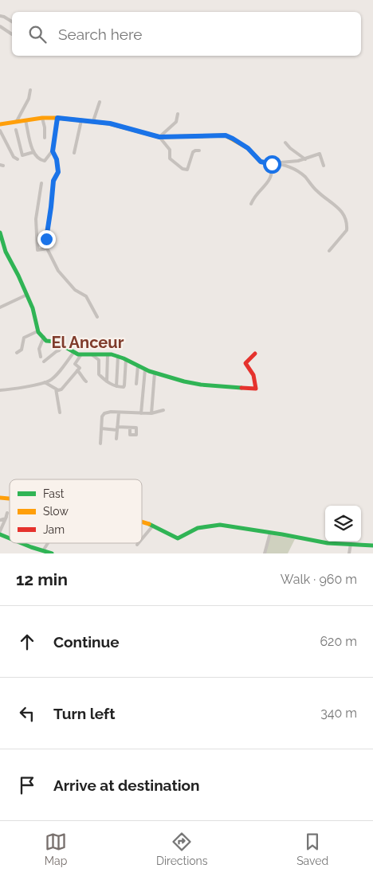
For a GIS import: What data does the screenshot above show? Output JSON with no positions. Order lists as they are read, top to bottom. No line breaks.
{"districts":["El Anceur"],"legend":["Fast","Slow","Jam"],"page":{"search":"Search here","heading":["12 min","Walk · 960 m"],"list":[["Continue","620 m"],["Turn left","340 m"],"Arrive at destination"],"nav":["Map","Directions","Saved"]}}
